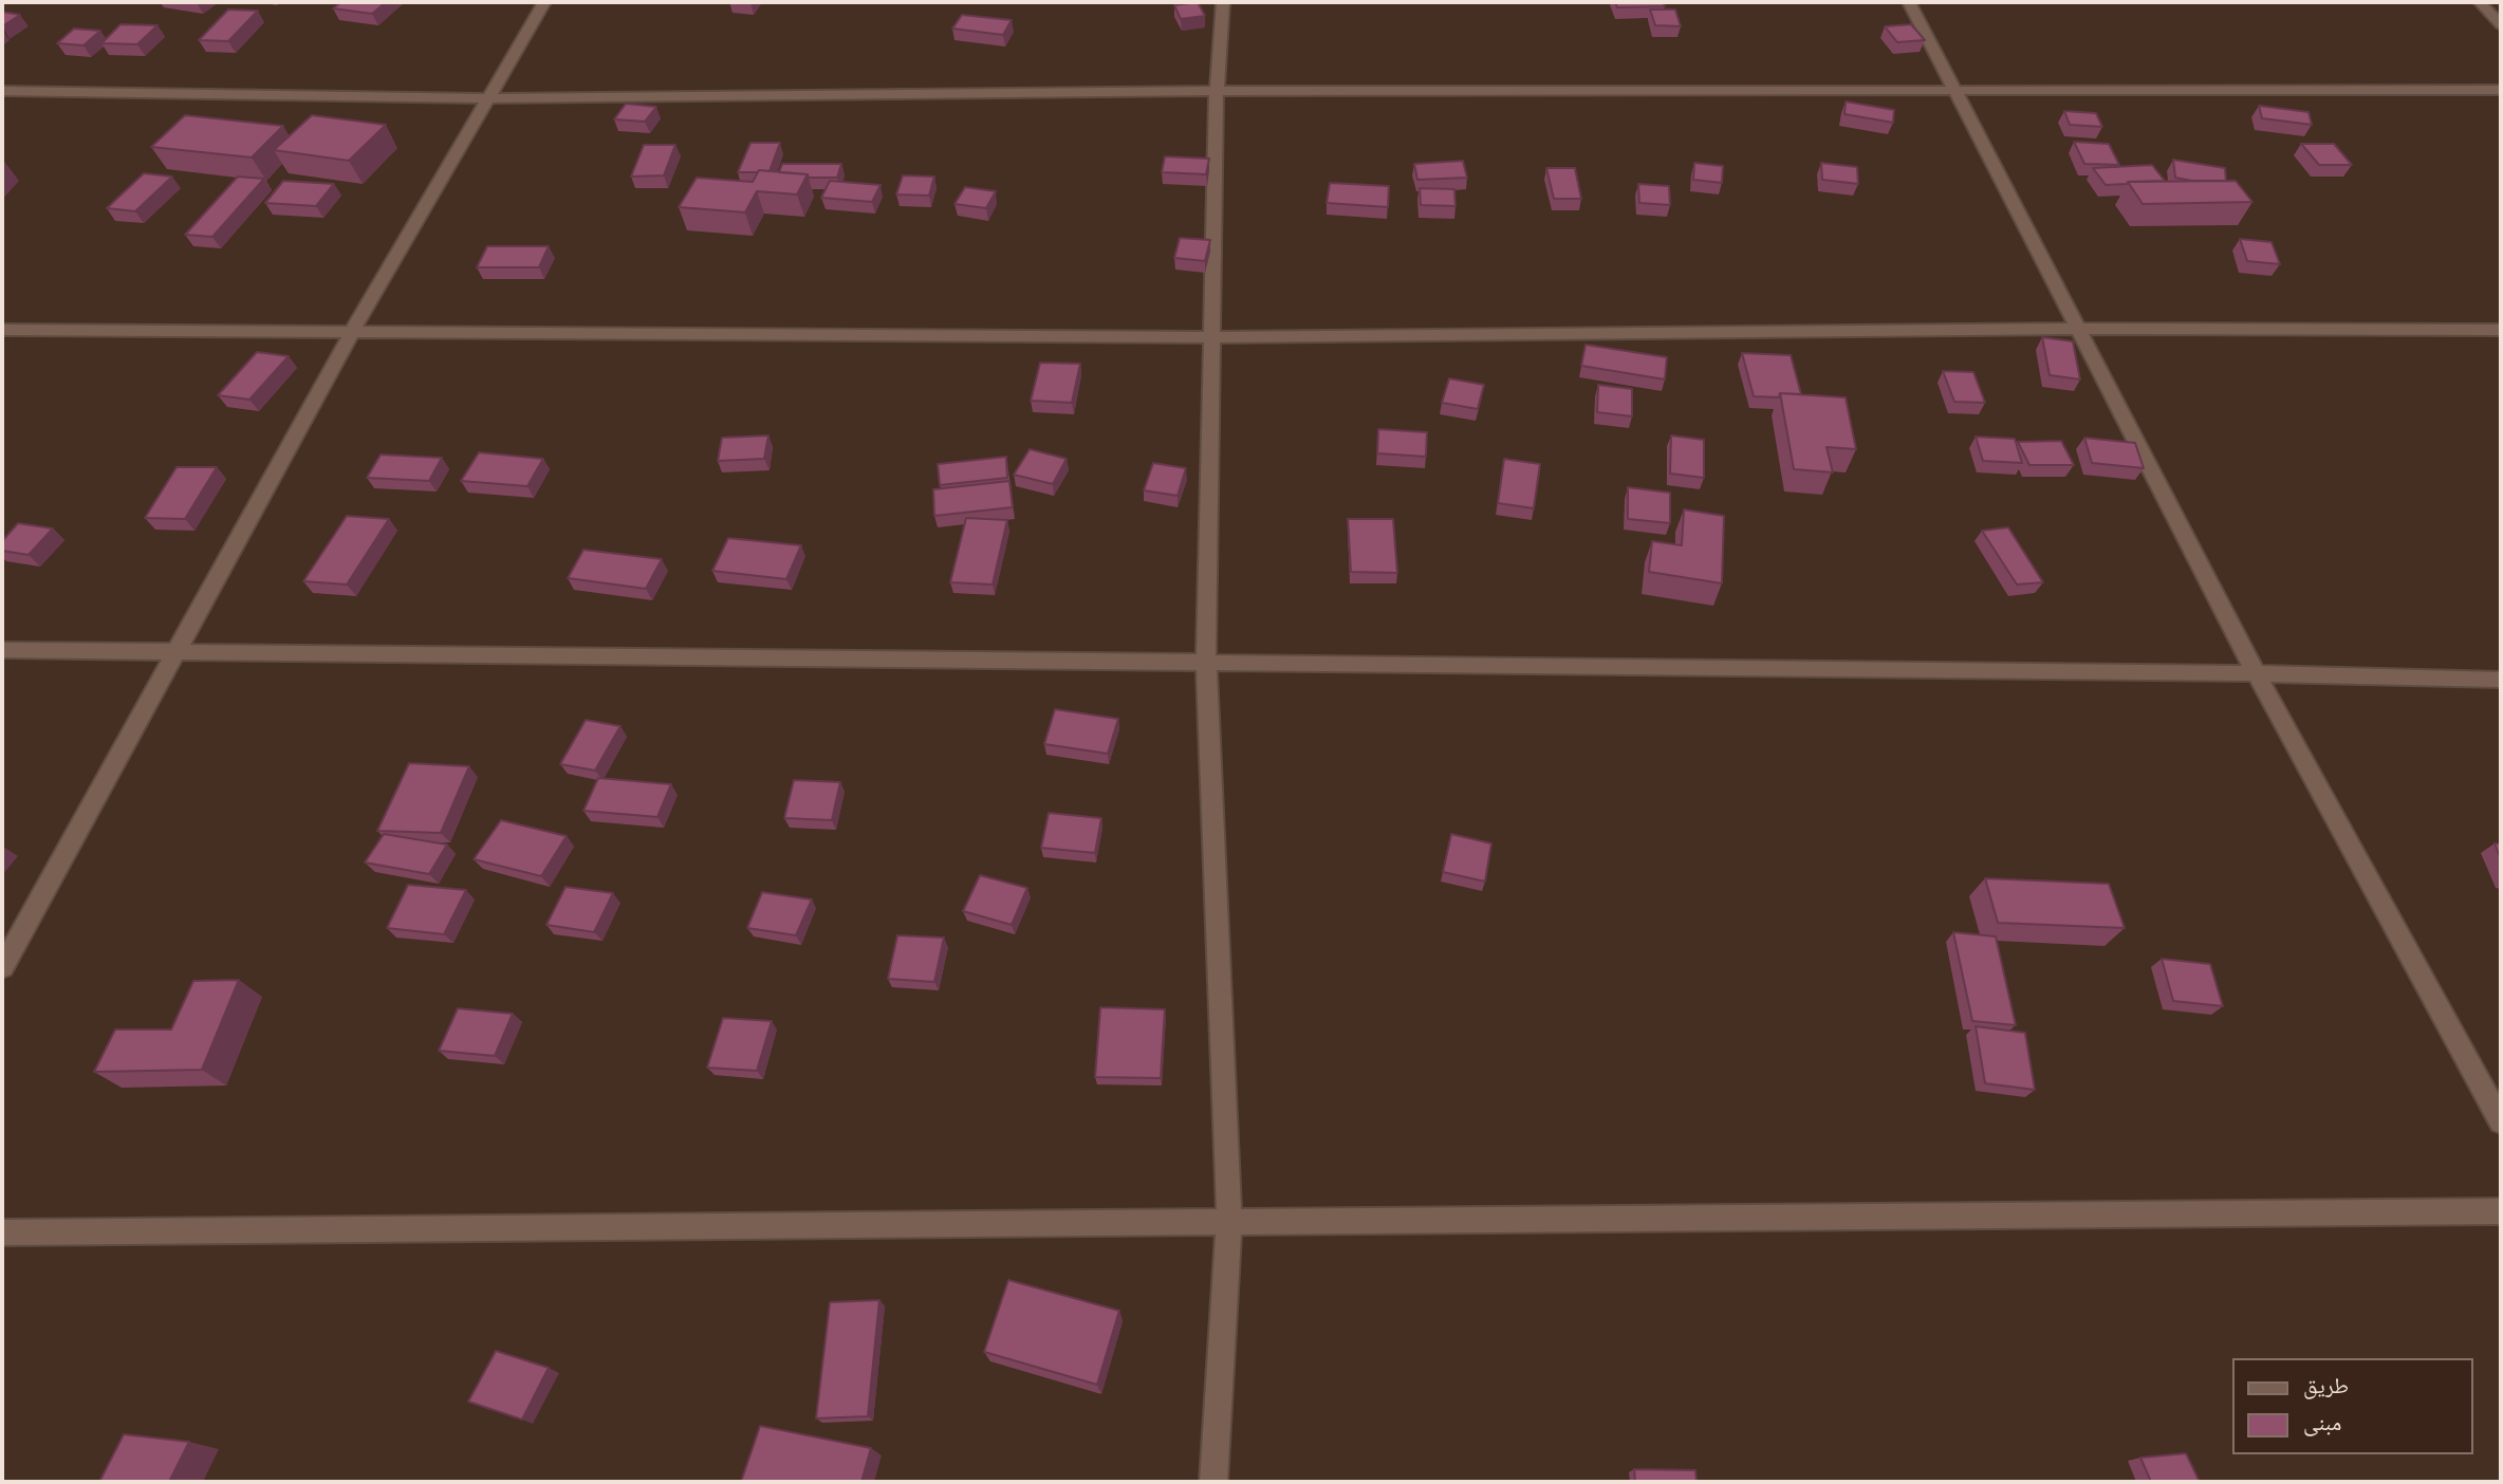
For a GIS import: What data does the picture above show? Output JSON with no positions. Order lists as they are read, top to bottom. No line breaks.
{"legend":["طريق","مبنى"]}
